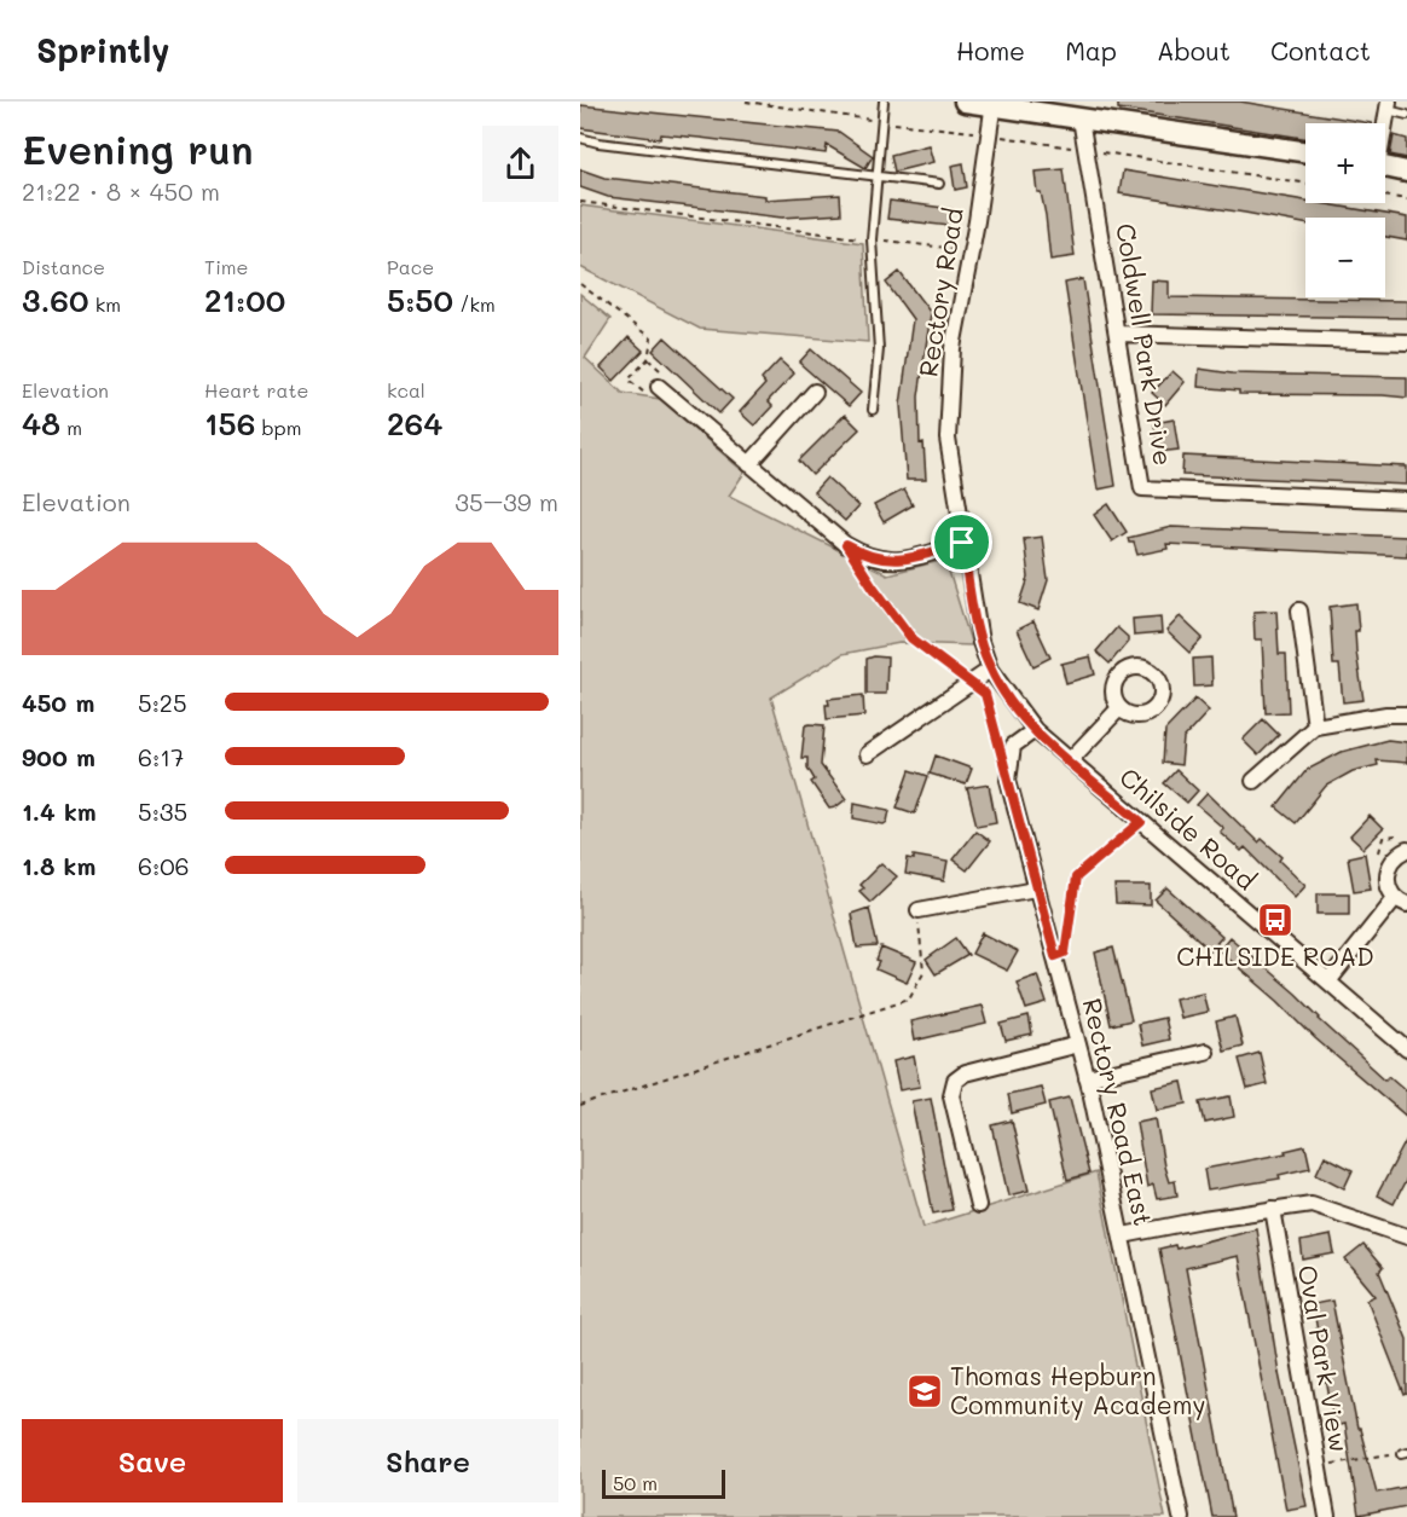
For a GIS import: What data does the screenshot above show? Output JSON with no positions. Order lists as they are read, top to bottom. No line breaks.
{"streets":{"street":["Rectory Road","Coldwell Park Drive","Chilside Road","Rectory Road East","Oval Park View"]},"crossings":[["Rectory Road","Chilside Road"],["Rectory Road","Rectory Road East"],["Chilside Road","Rectory Road East"]],"places":{"bus stop":["CHILSIDE ROAD"],"school or university":["Thomas Hepburn Community Academy"]},"scale_bar":"50 m","page":{"header":"Sprintly","nav":["Home","Map","About","Contact"],"heading":["Evening run","21:22 · 8 × 450 m"],"map_buttons":["+","−"],"stats":[["Distance","3.60 km"],["Time","21:00"],["Pace","5:50 /km"],["Elevation","48 m"],["Heart rate","156 bpm"],["kcal","264"]],"chart":["Elevation","35–39 m"],"list":[{"name":"450 m","note":"5:25"},{"name":"900 m","note":"6:17"},{"name":"1.4 km","note":"5:35"},{"name":"1.8 km","note":"6:06"}],"buttons":["Save","Share"],"scale":"50 m"}}
